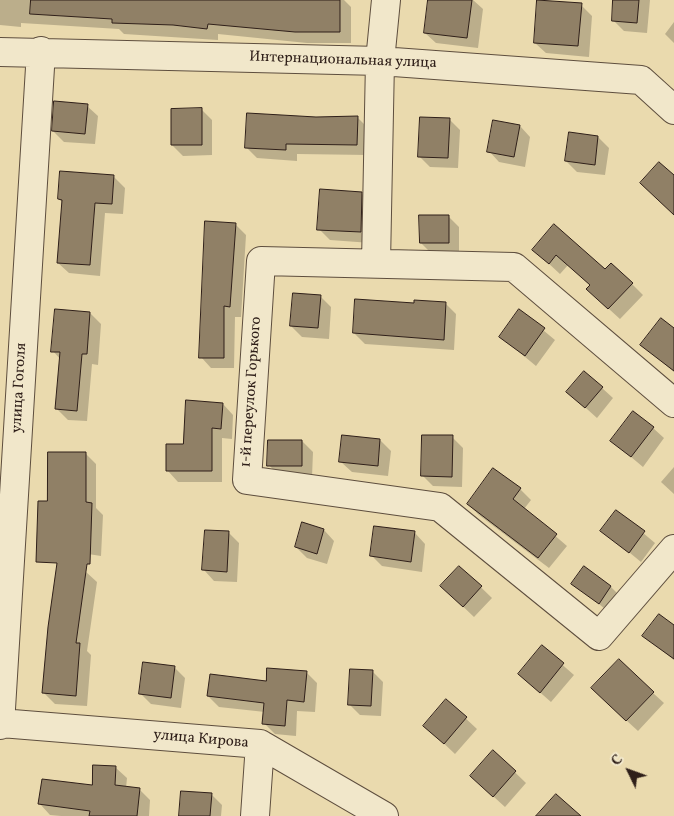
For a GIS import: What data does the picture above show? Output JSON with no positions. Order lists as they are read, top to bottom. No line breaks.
{"streets":{"street":["Интернациональная улица","улица Гоголя","1-й переулок Горького","улица Кирова"]},"crossings":[["Интернациональная улица","улица Гоголя"],["улица Гоголя","улица Кирова"]],"north":"top left"}
